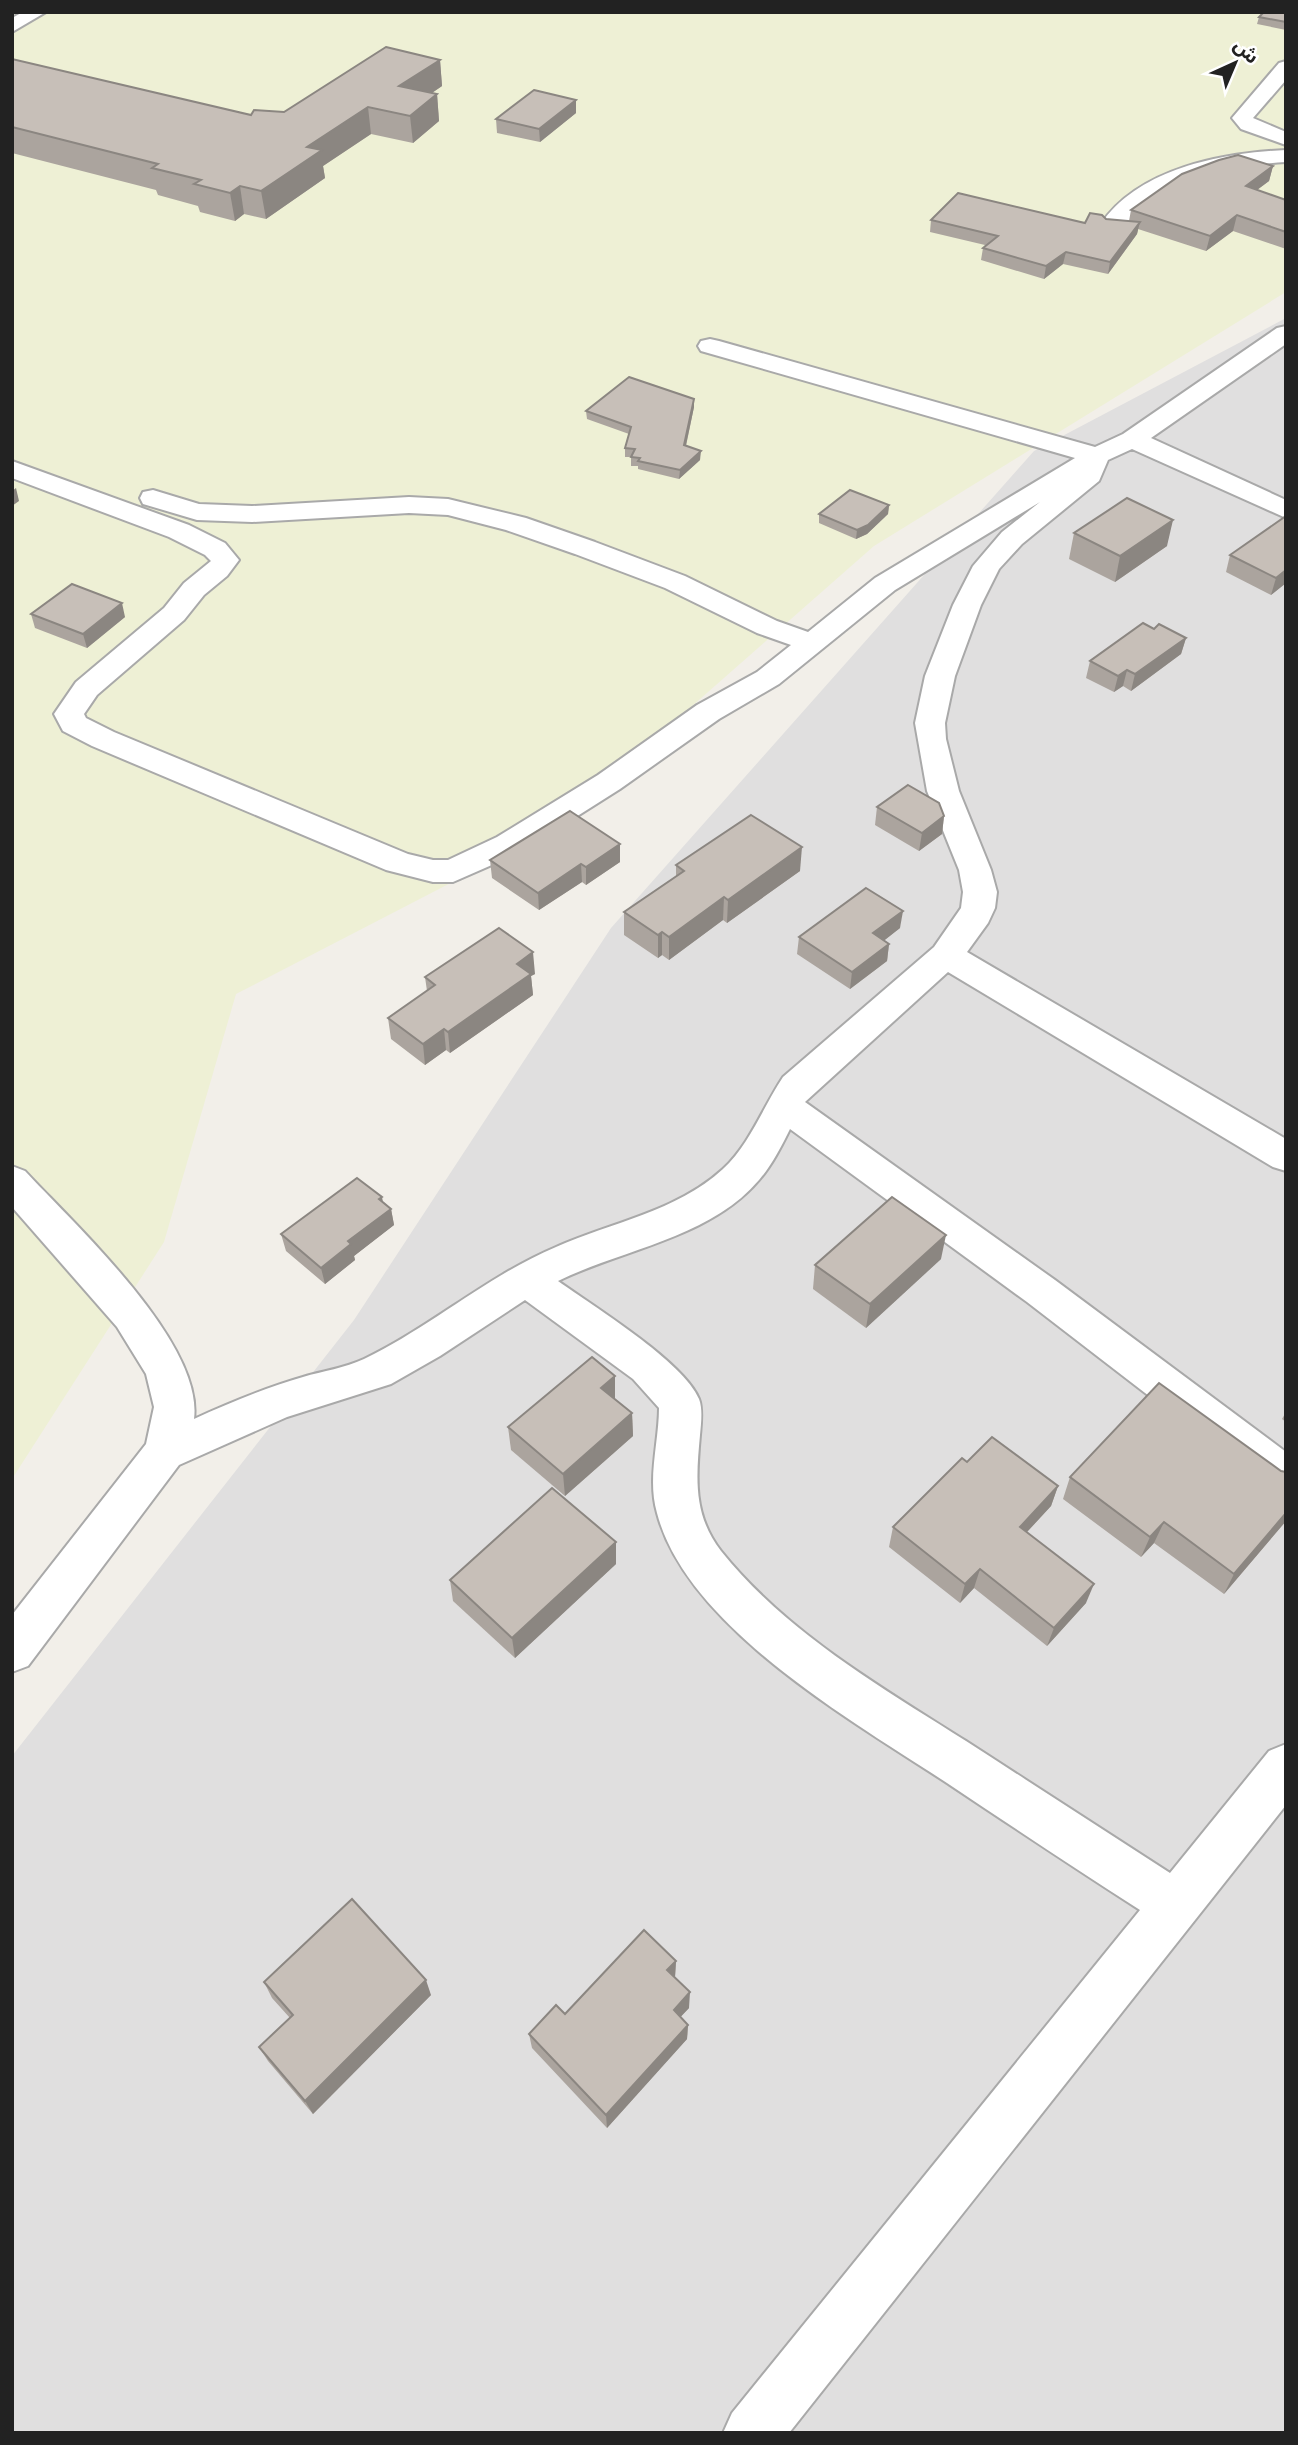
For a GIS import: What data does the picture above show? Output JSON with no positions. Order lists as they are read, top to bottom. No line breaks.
{"north":"top right"}
